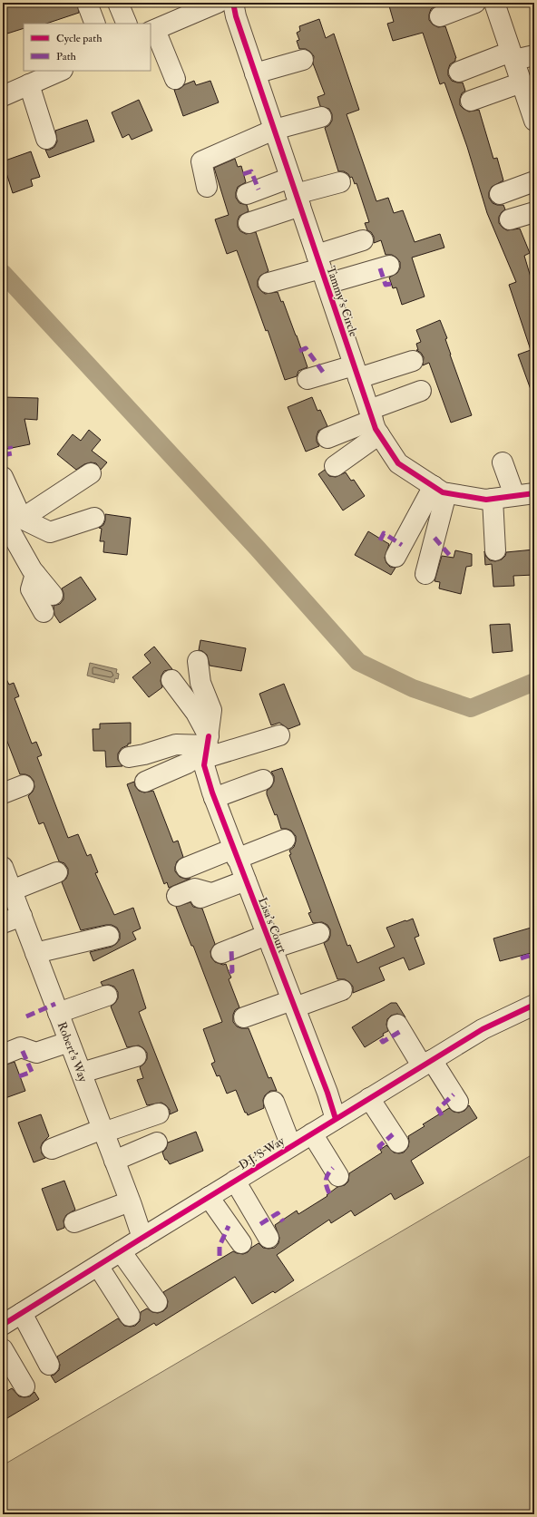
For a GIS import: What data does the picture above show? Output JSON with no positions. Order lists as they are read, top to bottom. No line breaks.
{"streets":{"street":["Tammy's Circle","Lisa's Court","Robert's Way","D.J.'S Way"]},"crossings":[["Lisa's Court","D.J.'S Way"],["Robert's Way","D.J.'S Way"]],"legend":["Cycle path","Path"]}
